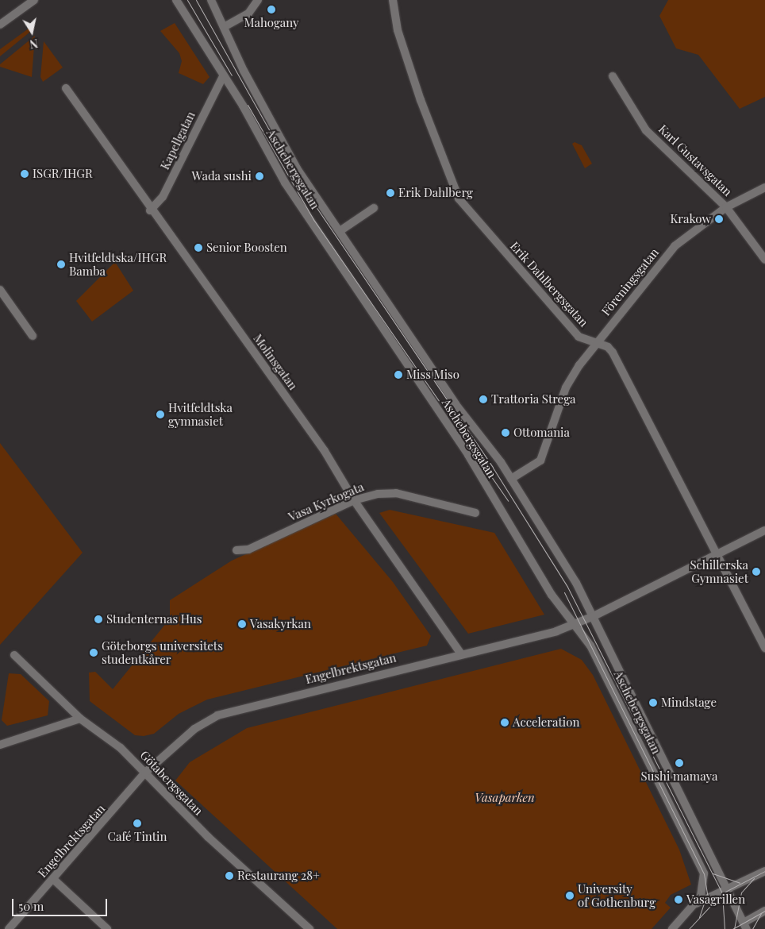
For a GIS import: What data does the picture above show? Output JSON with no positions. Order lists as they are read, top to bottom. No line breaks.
{"streets":{"street":["Kapellgatan","Karl Gustavsgatan","Aschebergsgatan","Föreningsgatan","Erik Dahlbergsgatan","Molinsgatan","Vasa Kyrkogata","Engelbrektsgatan","Götabergsgatan"]},"crossings":[["Kapellgatan","Aschebergsgatan"],["Kapellgatan","Molinsgatan"],["Karl Gustavsgatan","Föreningsgatan"],["Aschebergsgatan","Föreningsgatan"],["Aschebergsgatan","Engelbrektsgatan"],["Föreningsgatan","Erik Dahlbergsgatan"],["Erik Dahlbergsgatan","Engelbrektsgatan"],["Molinsgatan","Vasa Kyrkogata"],["Molinsgatan","Engelbrektsgatan"],["Engelbrektsgatan","Götabergsgatan"]],"parks":["Vasaparken"],"places":["Mahogany","ISGR/IHGR","Wada sushi","Erik Dahlberg","Krakow","Senior Boosten","Hvitfeldtska/IHGR Bamba","Miss Miso","Trattoria Strega","Hvitfeldtska gymnasiet","Ottomania","Schillerska Gymnasiet","Studenternas Hus","Vasakyrkan","Göteborgs universitets studentkårer","Mindstage","Acceleration","Sushi mamaya","Café Tintin","Restaurang 28+","University of Gothenburg","Vasagrillen"],"scale_bar":"50 m","north":"bottom"}
